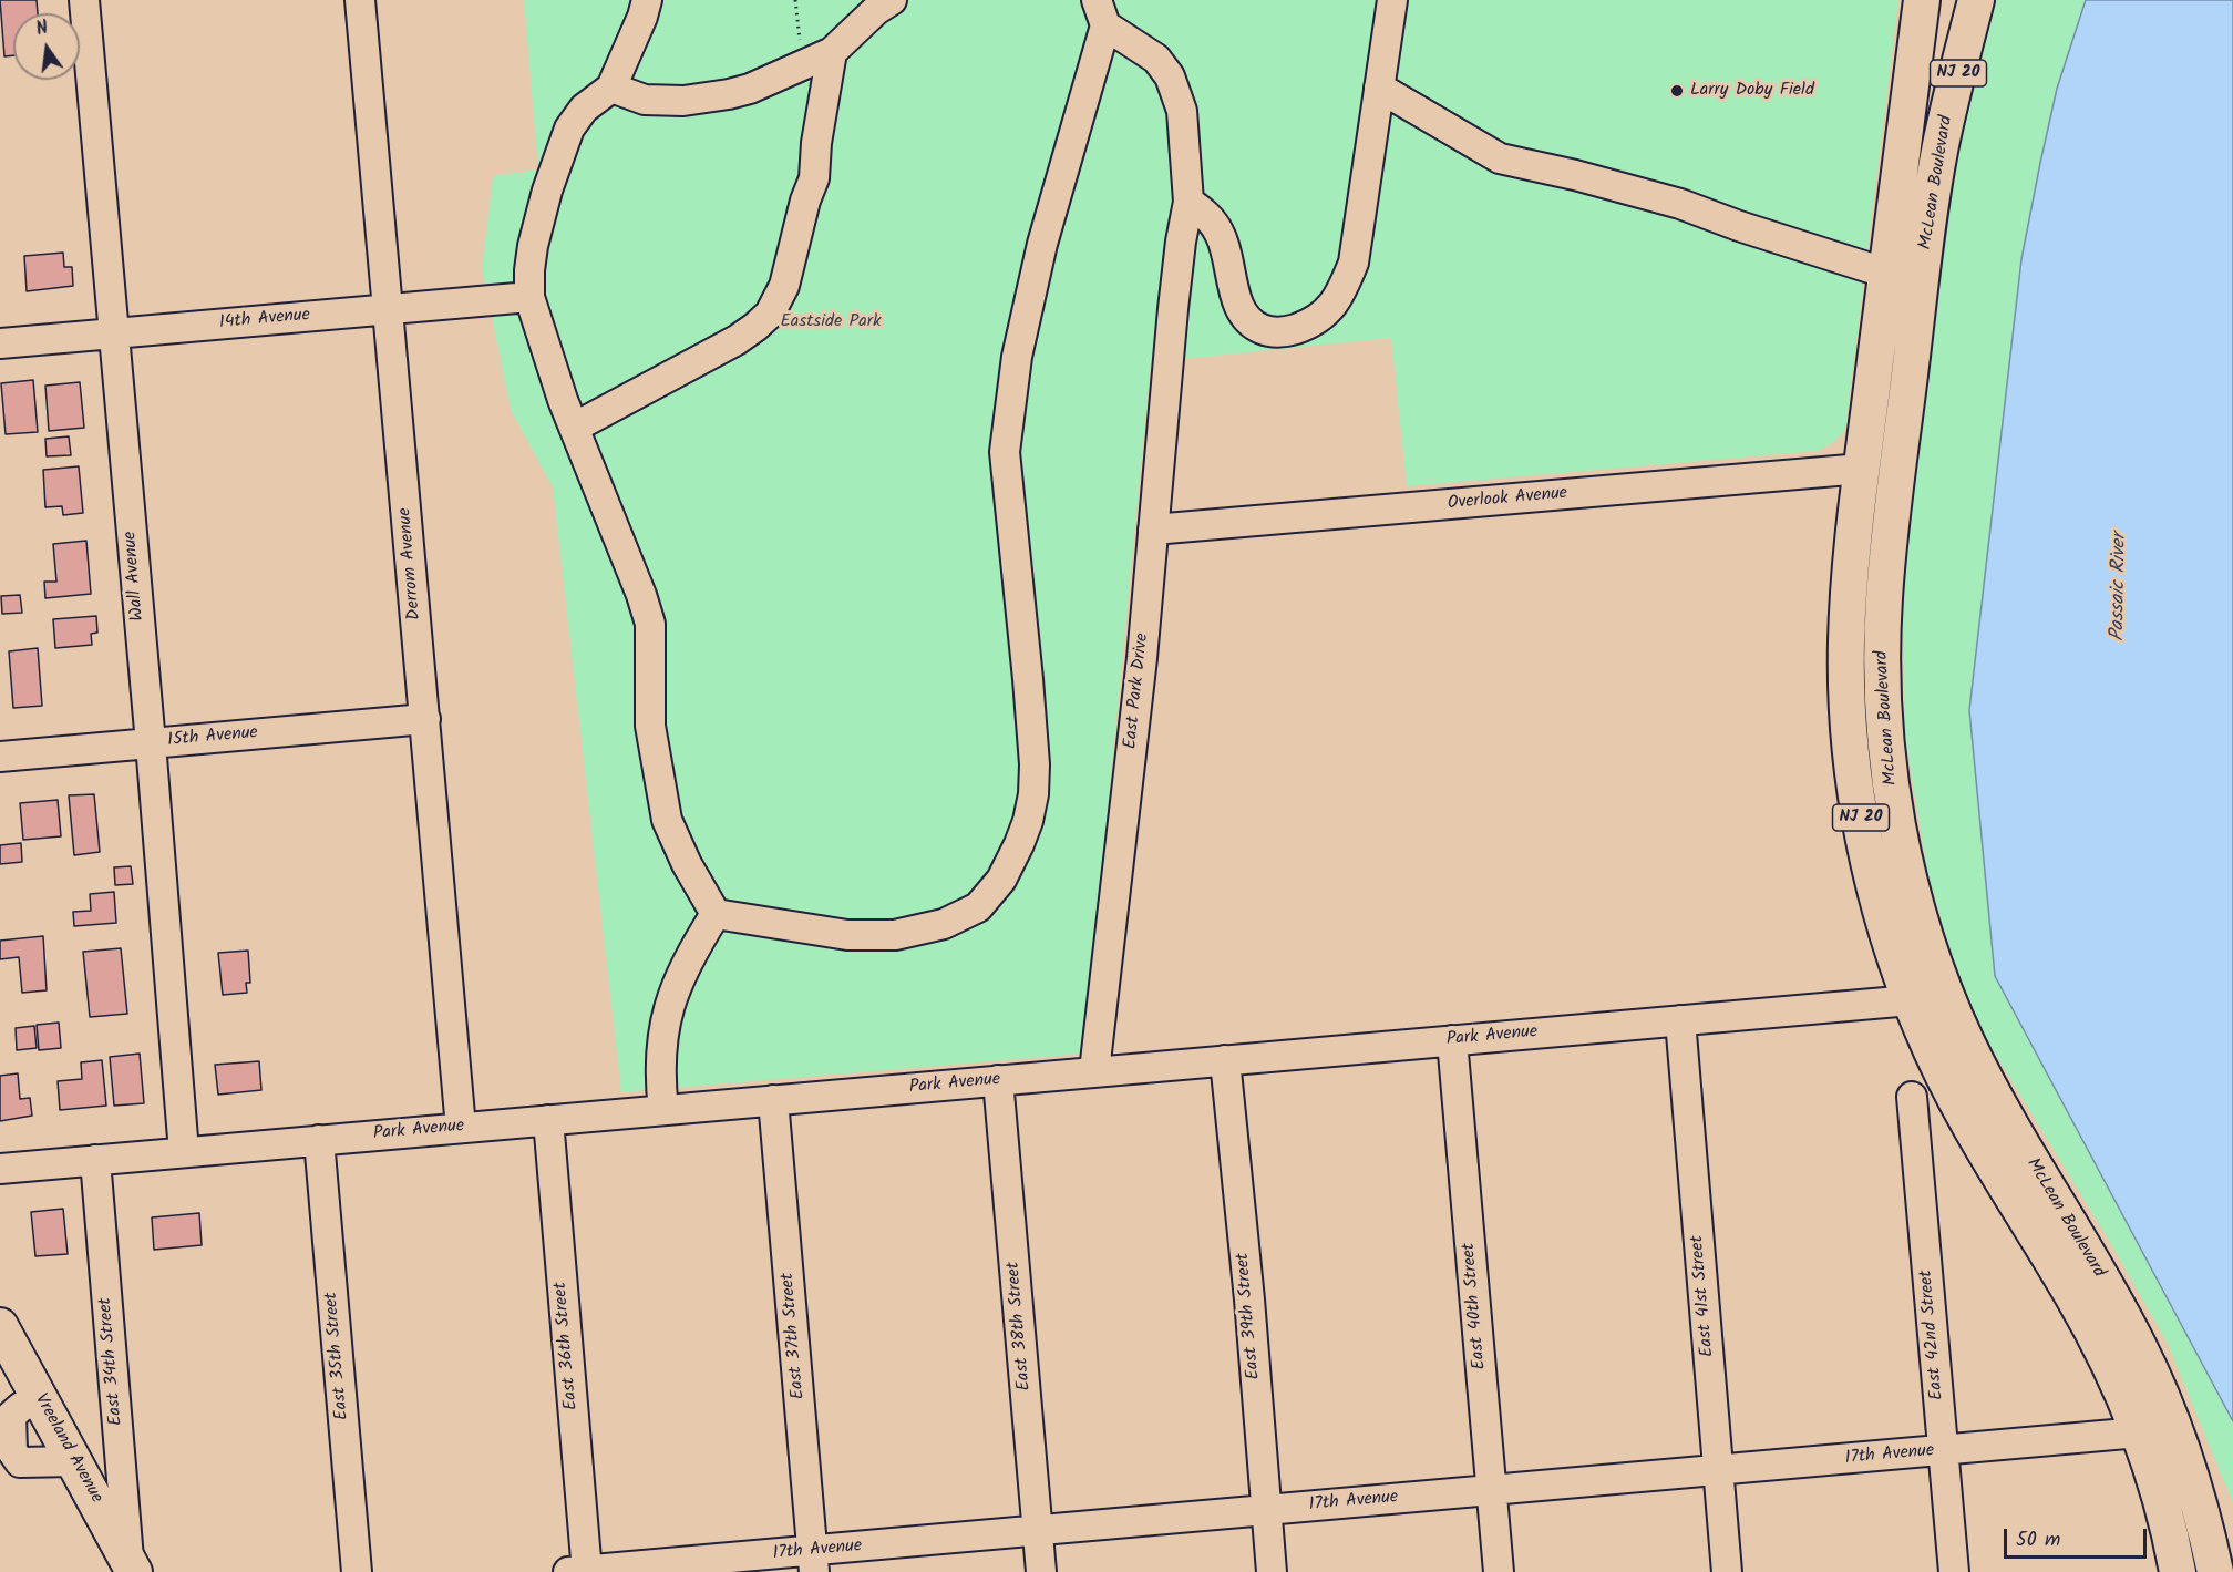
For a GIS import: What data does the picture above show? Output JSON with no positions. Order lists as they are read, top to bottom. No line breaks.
{"streets":{"main road":["NJ 20","McLean Boulevard","Vreeland Avenue"],"street":["14th Avenue","Overlook Avenue","Derrom Avenue","Wall Avenue","East Park Drive","15th Avenue","Park Avenue","East 41st Street","East 40th Street","East 39th Street","East 38th Street","East 42nd Street","East 37th Street","East 36th Street","East 35th Street","East 34th Street","17th Avenue"]},"crossings":[["McLean Boulevard","Overlook Avenue"],["McLean Boulevard","Park Avenue"],["McLean Boulevard","17th Avenue"],["14th Avenue","Derrom Avenue"],["14th Avenue","Wall Avenue"],["Overlook Avenue","East Park Drive"],["Derrom Avenue","15th Avenue"],["Derrom Avenue","Park Avenue"],["Wall Avenue","15th Avenue"],["Wall Avenue","Park Avenue"],["East Park Drive","Park Avenue"],["Park Avenue","East 41st Street"],["Park Avenue","East 40th Street"],["Park Avenue","East 39th Street"],["Park Avenue","East 38th Street"],["Park Avenue","East 37th Street"],["Park Avenue","East 36th Street"],["Park Avenue","East 35th Street"],["Park Avenue","East 34th Street"],["East 41st Street","17th Avenue"],["East 40th Street","17th Avenue"],["East 39th Street","17th Avenue"],["East 38th Street","17th Avenue"],["East 42nd Street","17th Avenue"],["East 37th Street","17th Avenue"],["East 36th Street","17th Avenue"],["East 34th Street","Vreeland Avenue"]],"water":["Passaic River"],"parks":["Eastside Park"],"places":["Larry Doby Field"],"scale_bar":"50 m","north":"top"}
